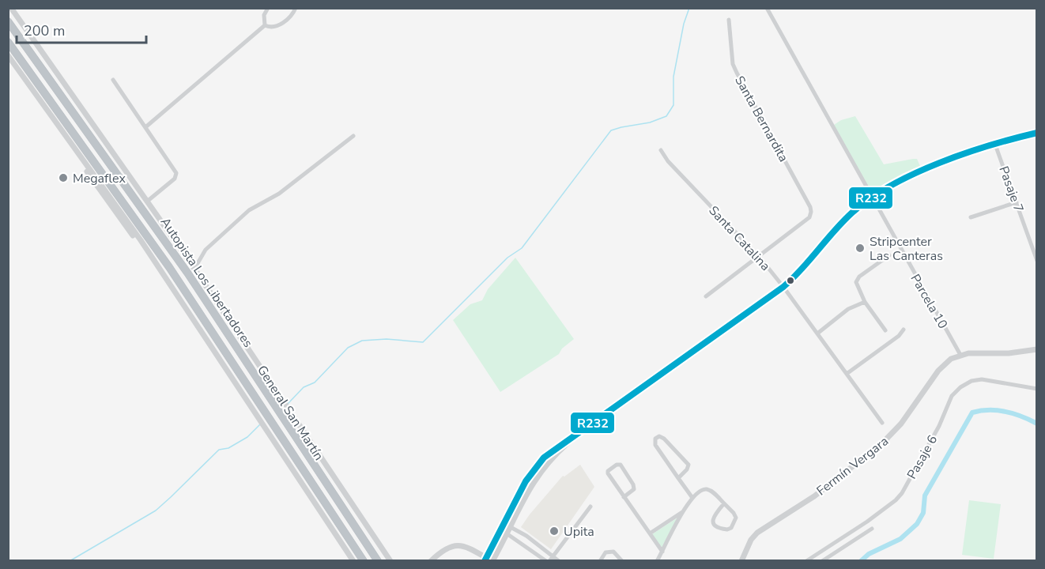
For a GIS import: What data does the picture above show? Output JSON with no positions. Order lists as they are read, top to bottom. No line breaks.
{"streets":{"highway":["Autopista Los Libertadores"],"street":["Santa Bernardita","Pasaje 7","Santa Catalina","Parcela 10","General San Martín","Pasaje 6","Fermín Vergara"]},"crossings":[["Santa Bernardita","Santa Catalina"],["Parcela 10","Fermín Vergara"]],"places":["Megaflex","Stripcenter Las Canteras","Upita"],"lines":["transit line R232"],"scale_bar":"200 m"}
